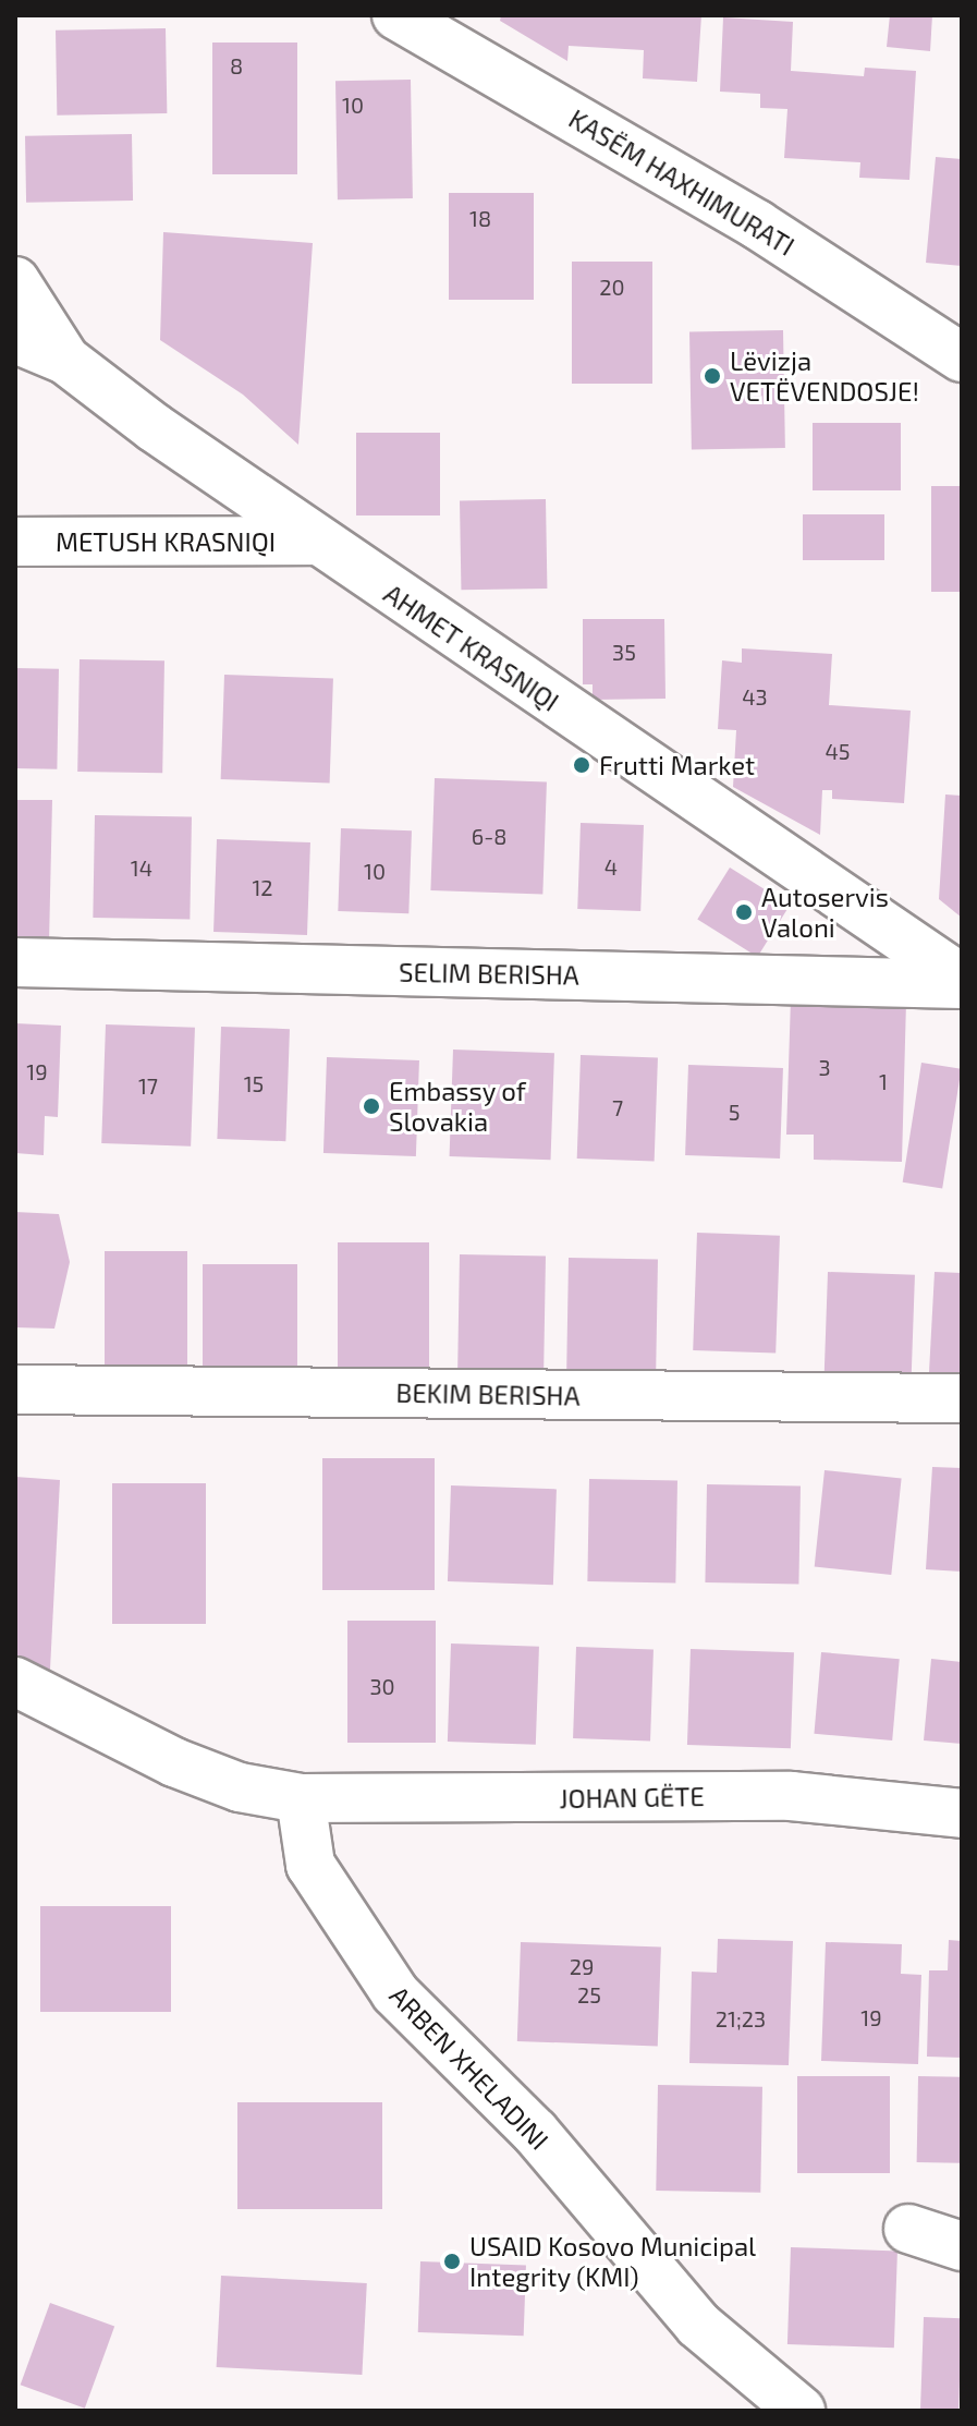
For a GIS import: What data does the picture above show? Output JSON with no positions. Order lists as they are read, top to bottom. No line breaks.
{"streets":{"street":["KASËM HAXHIMURATI","METUSH KRASNIQI","AHMET KRASNIQI","SELIM BERISHA","BEKIM BERISHA","JOHAN GËTE","ARBEN XHELADINI"]},"crossings":[["METUSH KRASNIQI","AHMET KRASNIQI"],["AHMET KRASNIQI","SELIM BERISHA"],["JOHAN GËTE","ARBEN XHELADINI"]],"places":["Lëvizja VETËVENDOSJE!","Frutti Market","Autoservis Valoni","Embassy of Slovakia","USAID Kosovo Municipal Integrity (KMI)"],"house_numbers":["8","10","18","20","35","43","45","6-8","4","14","10","12","3","19","1","15","17","7","5","30","29","25","19","21;23"]}
